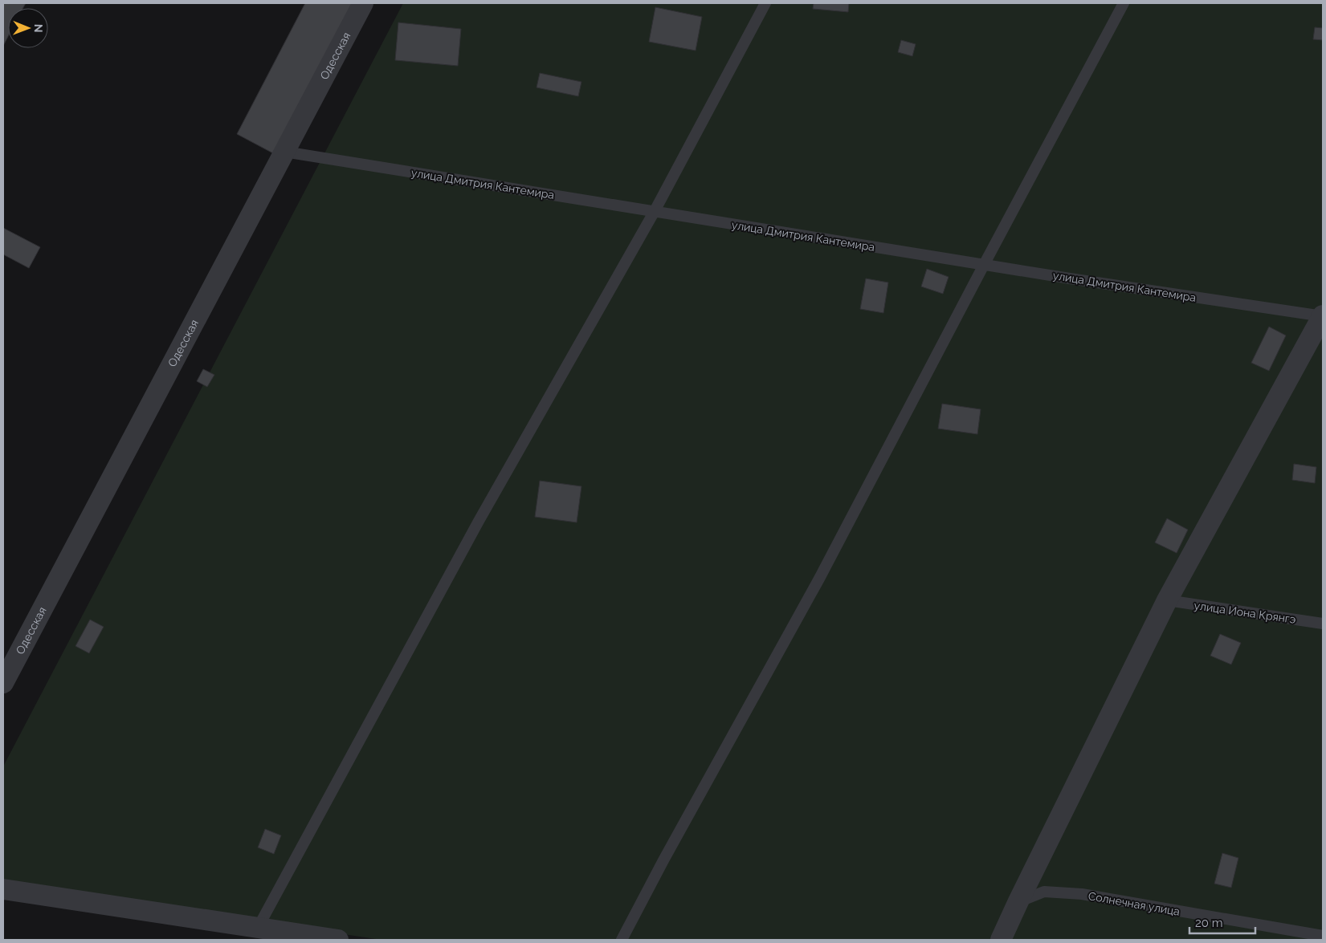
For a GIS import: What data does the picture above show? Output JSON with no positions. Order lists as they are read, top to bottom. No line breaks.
{"streets":{"street":["Одесская"],"lane":["улица Дмитрия Кантемира","улица Иона Крянгэ","Солнечная улица"]},"crossings":[["Одесская","улица Дмитрия Кантемира"]],"scale_bar":"20 m","north":"right"}
